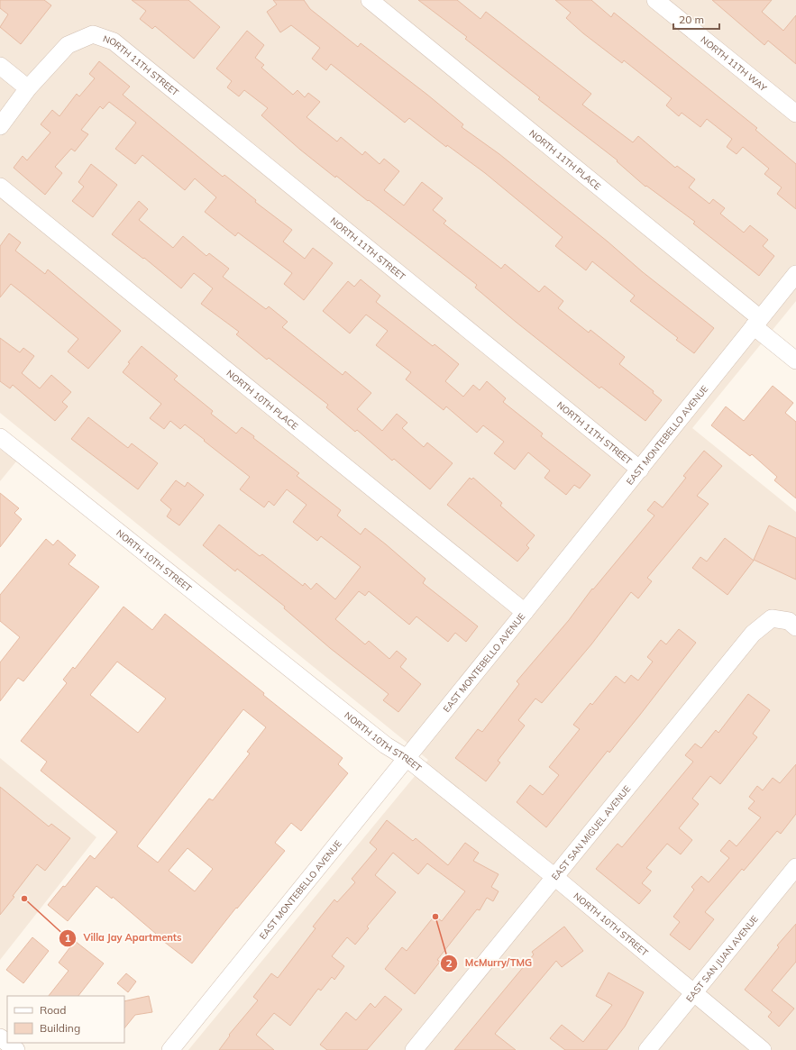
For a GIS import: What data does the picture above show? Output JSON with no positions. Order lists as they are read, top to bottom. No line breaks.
{"streets":{"street":["NORTH 11TH WAY","NORTH 11TH STREET","NORTH 11TH PLACE","NORTH 10TH PLACE","EAST MONTEBELLO AVENUE","NORTH 10TH STREET","EAST SAN MIGUEL AVENUE","EAST SAN JUAN AVENUE"]},"crossings":[["NORTH 11TH STREET","EAST MONTEBELLO AVENUE"],["NORTH 11TH PLACE","EAST MONTEBELLO AVENUE"],["NORTH 10TH PLACE","EAST MONTEBELLO AVENUE"],["EAST MONTEBELLO AVENUE","NORTH 10TH STREET"],["NORTH 10TH STREET","EAST SAN MIGUEL AVENUE"],["NORTH 10TH STREET","EAST SAN JUAN AVENUE"]],"places":["Villa Jay Apartments","McMurry/TMG"],"legend":["Road","Building"],"scale_bar":"20 m"}
